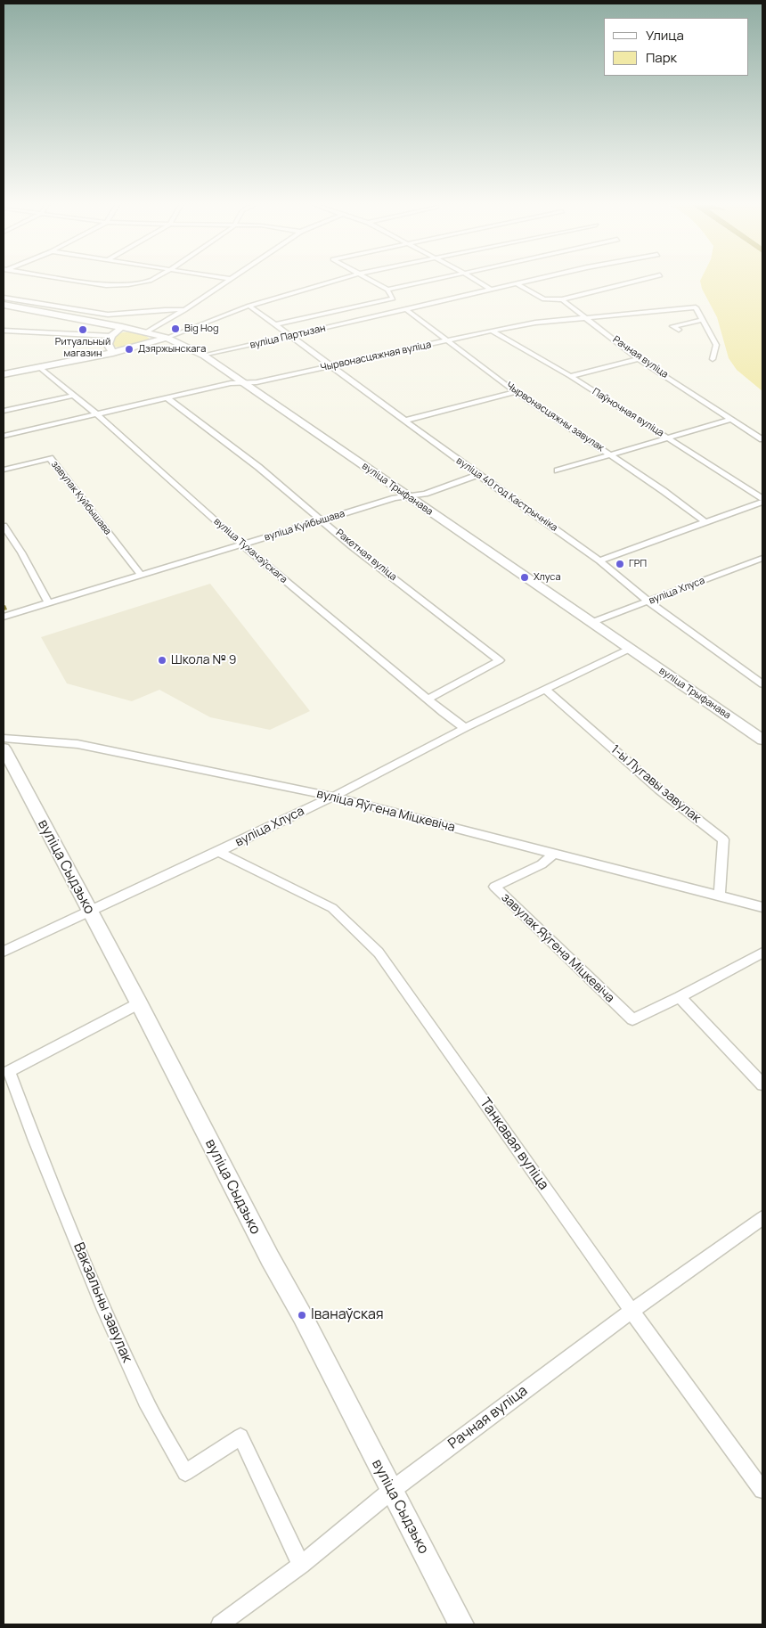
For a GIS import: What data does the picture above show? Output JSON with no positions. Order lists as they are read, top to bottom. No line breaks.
{"streets":{"street":["вуліца Партызан","Чырвонасцяжная вуліца","Рачная вуліца","Паўночная вуліца","Чырвонасцяжны завулак","вуліца Трыфанава","вуліца 40 год Кастрычніка","завулак Куйбышава","вуліца Куйбышава","вуліца Тухачэўскага","Ракетная вуліца","вуліца Хлуса","1-ы Лугавы завулак","вуліца Яўгена Міцкевіча","вуліца Сыдзько","завулак Яўгена Міцкевіча","Танкавая вуліца","Вакзальны завулак"]},"crossings":[["вуліца Партызан","Чырвонасцяжны завулак"],["вуліца Партызан","вуліца Трыфанава"],["вуліца Партызан","вуліца 40 год Кастрычніка"],["Чырвонасцяжная вуліца","Рачная вуліца"],["Чырвонасцяжная вуліца","Паўночная вуліца"],["Чырвонасцяжная вуліца","Чырвонасцяжны завулак"],["Чырвонасцяжная вуліца","вуліца Трыфанава"],["Чырвонасцяжная вуліца","вуліца 40 год Кастрычніка"],["Чырвонасцяжная вуліца","вуліца Тухачэўскага"],["Чырвонасцяжная вуліца","Ракетная вуліца"],["Рачная вуліца","вуліца Сыдзько"],["Рачная вуліца","Танкавая вуліца"],["Рачная вуліца","Вакзальны завулак"],["Паўночная вуліца","Чырвонасцяжны завулак"],["Паўночная вуліца","вуліца 40 год Кастрычніка"],["вуліца Трыфанава","вуліца Куйбышава"],["вуліца Трыфанава","вуліца Хлуса"],["вуліца 40 год Кастрычніка","вуліца Куйбышава"],["вуліца 40 год Кастрычніка","вуліца Хлуса"],["завулак Куйбышава","вуліца Куйбышава"],["вуліца Куйбышава","вуліца Тухачэўскага"],["вуліца Куйбышава","Ракетная вуліца"],["вуліца Тухачэўскага","Ракетная вуліца"],["вуліца Тухачэўскага","вуліца Хлуса"],["вуліца Хлуса","1-ы Лугавы завулак"],["вуліца Хлуса","вуліца Яўгена Міцкевіча"],["вуліца Хлуса","вуліца Сыдзько"],["вуліца Хлуса","Танкавая вуліца"],["1-ы Лугавы завулак","вуліца Яўгена Міцкевіча"],["вуліца Яўгена Міцкевіча","завулак Яўгена Міцкевіча"],["вуліца Сыдзько","Вакзальны завулак"]],"places":["Big Hog","Ритуальный магазин","Дзяржынскага","ГРП","Хлуса","Школа № 9","Іванаўская"],"legend":["Улица","Парк"]}
